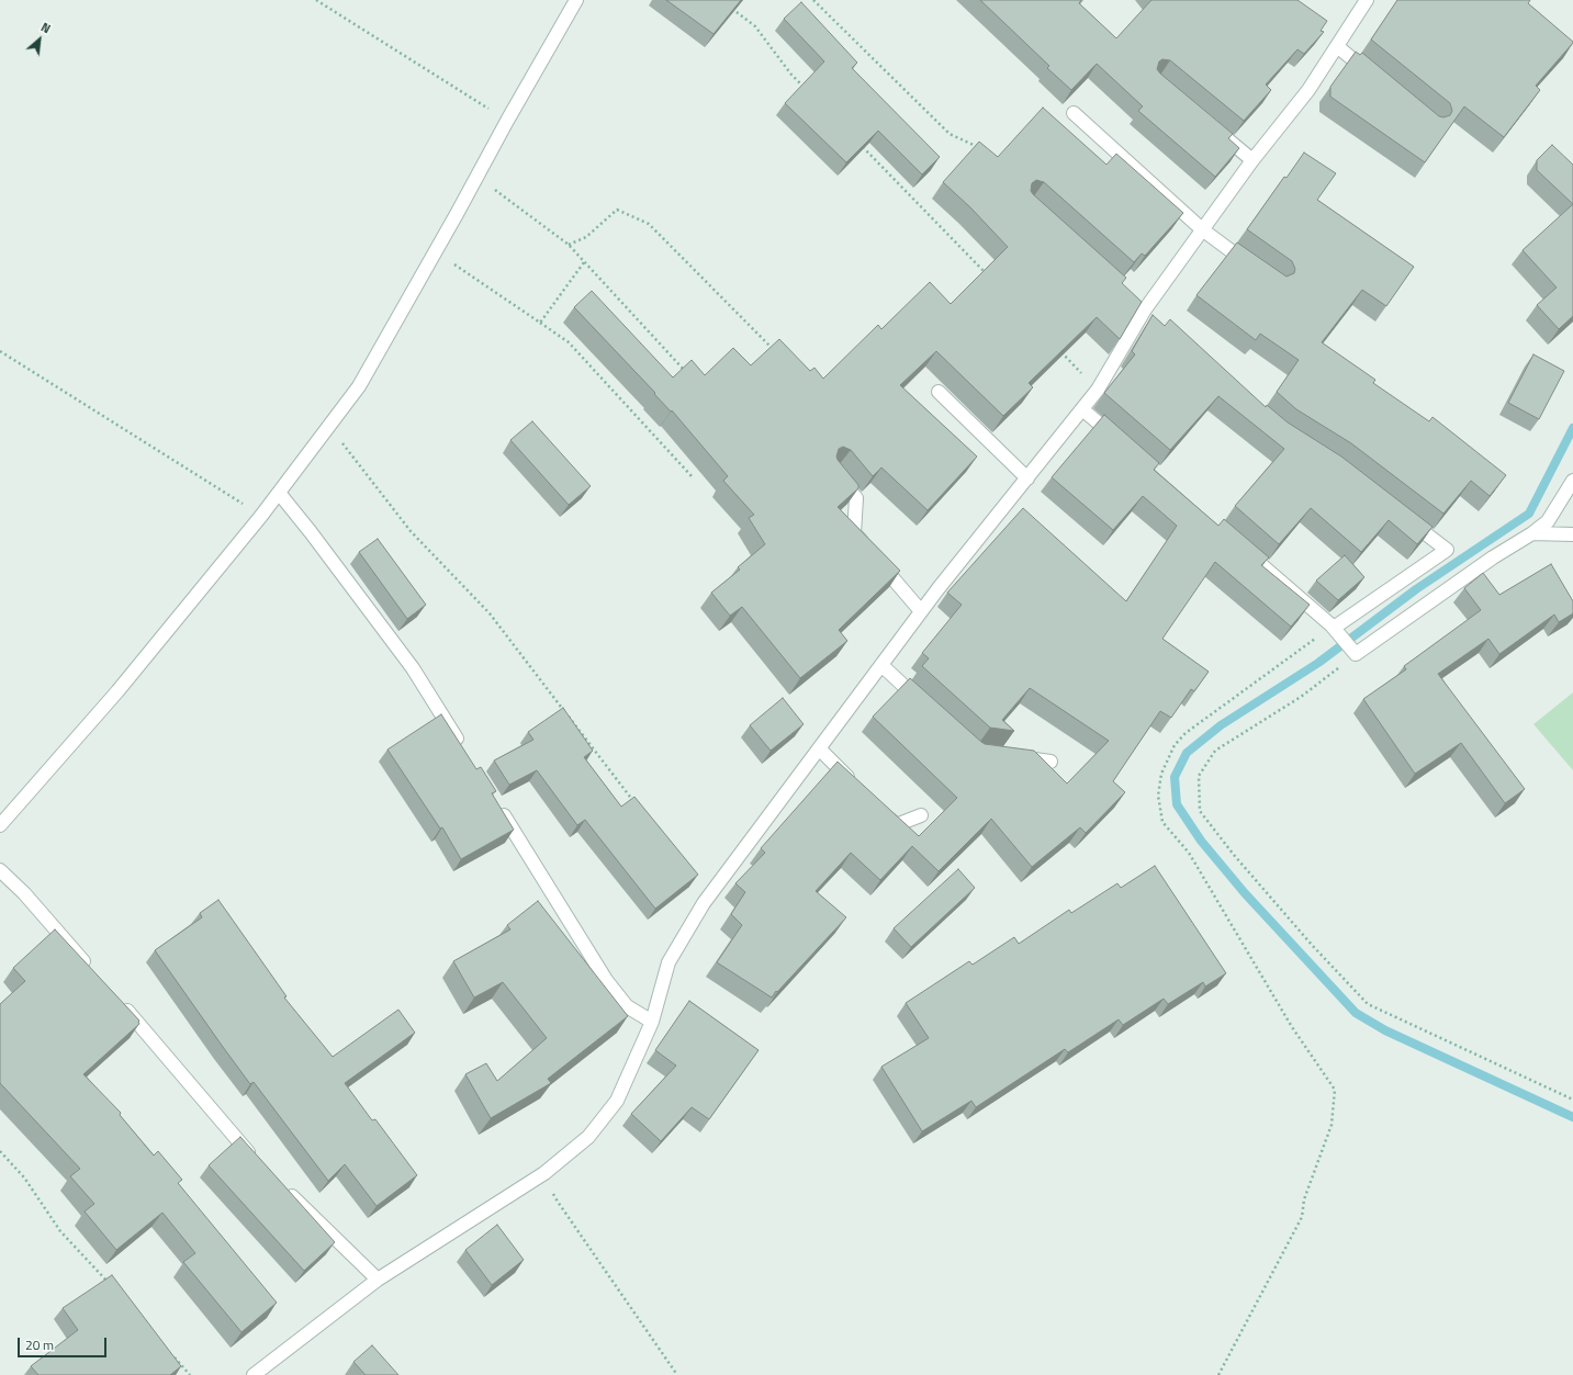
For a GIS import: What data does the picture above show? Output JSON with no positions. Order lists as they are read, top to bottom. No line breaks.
{"scale_bar":"20 m","north":"top right"}
